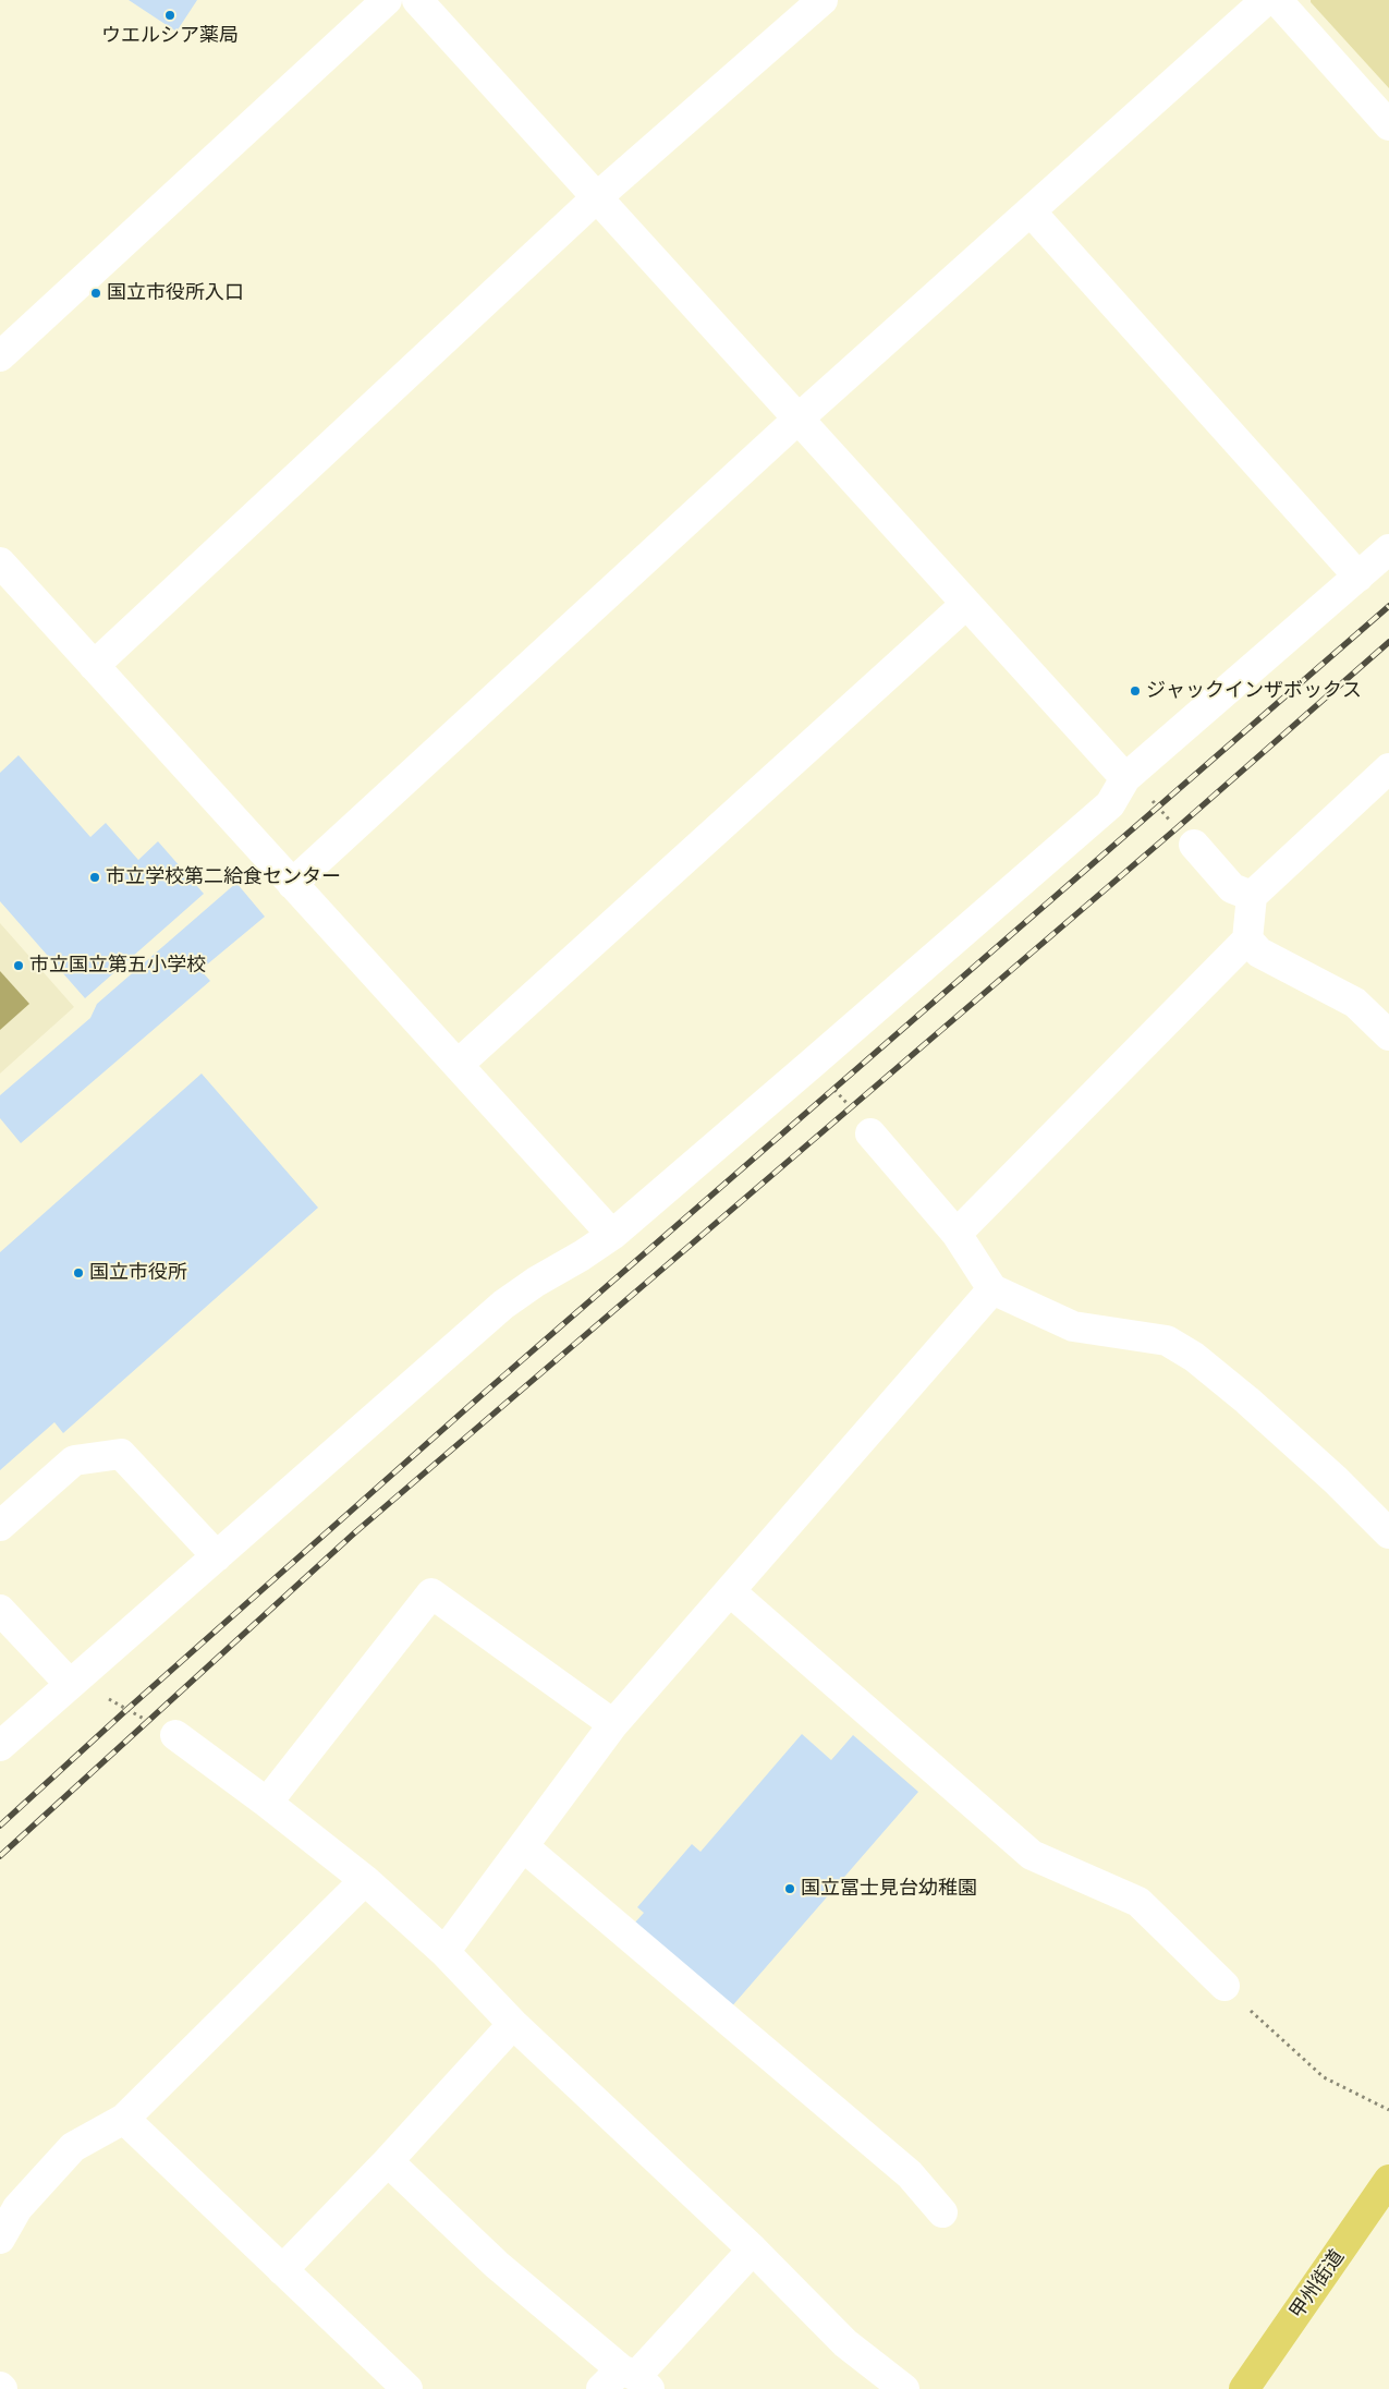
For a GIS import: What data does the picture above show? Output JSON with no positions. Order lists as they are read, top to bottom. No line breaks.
{"streets":{"main road":["甲州街道"]},"places":["ウエルシア薬局","国立市役所入口","ジャックインザボックス","市立学校第二給食センター","市立国立第五小学校","国立市役所","国立冨士見台幼稚園"]}
